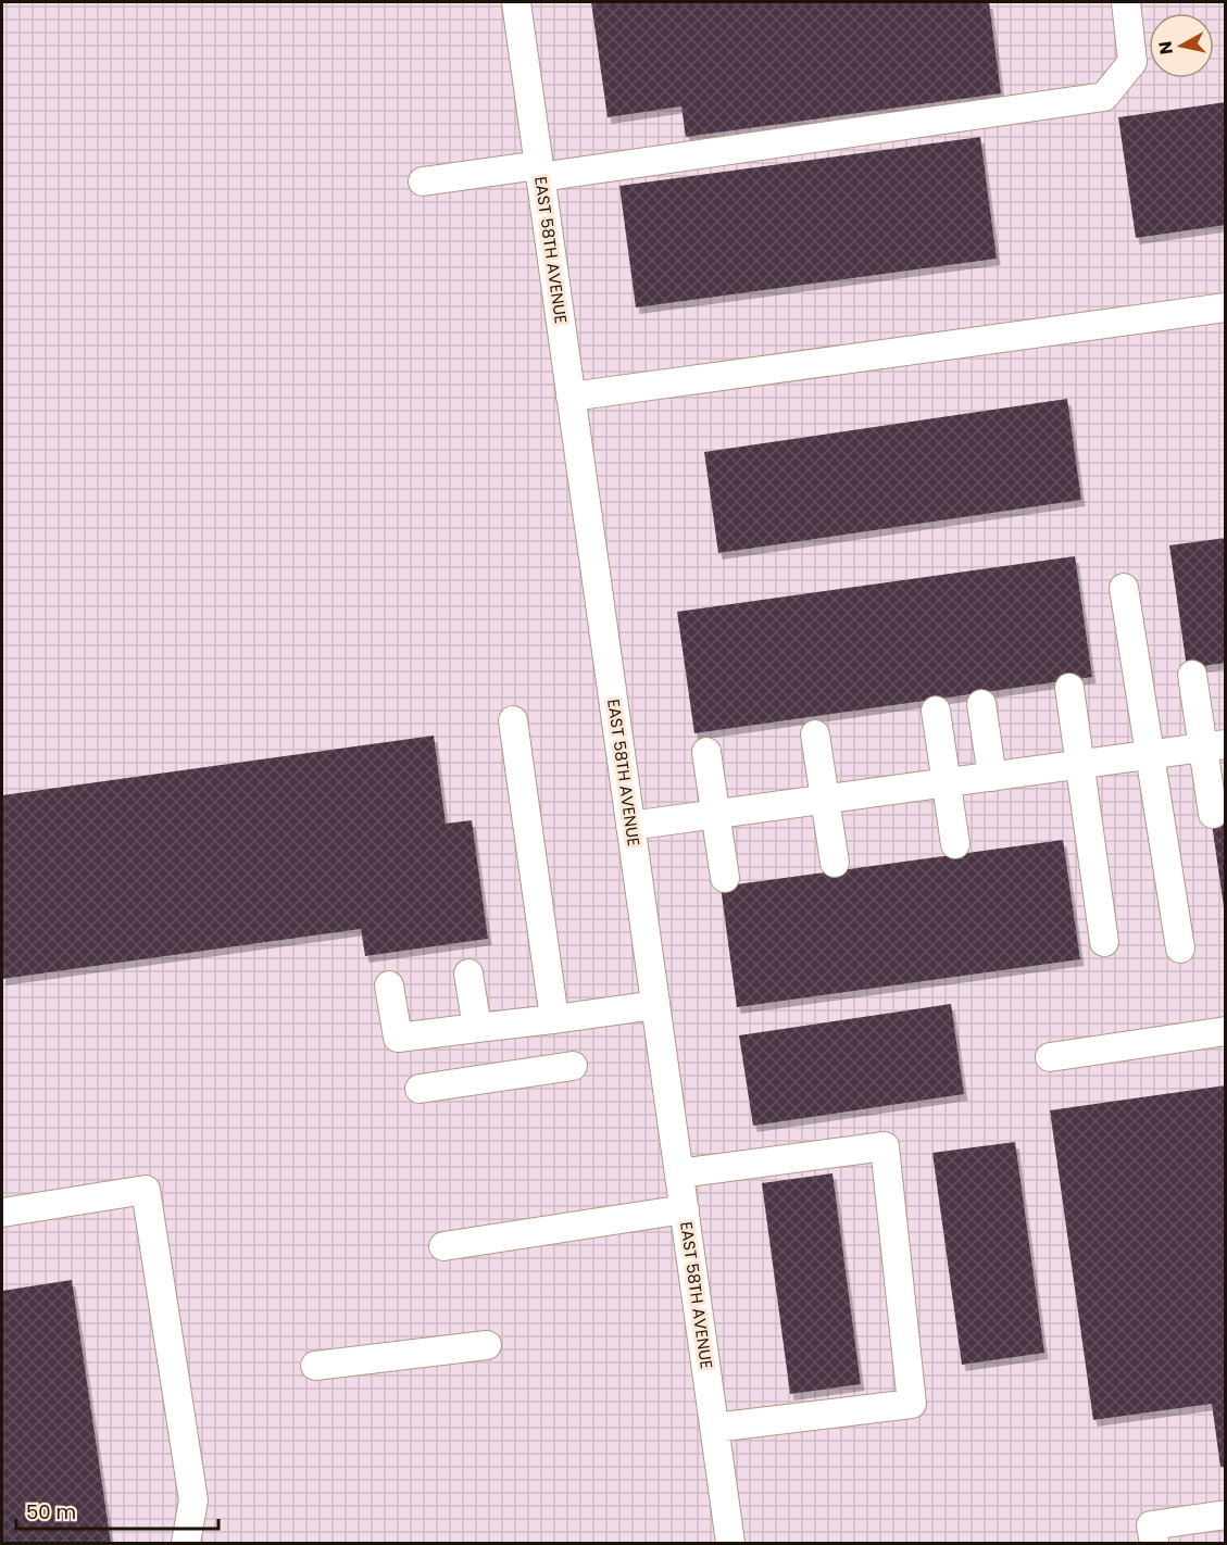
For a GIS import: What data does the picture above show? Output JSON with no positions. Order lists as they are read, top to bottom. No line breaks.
{"streets":{"street":["EAST 58TH AVENUE"]},"scale_bar":"50 m","north":"left"}
